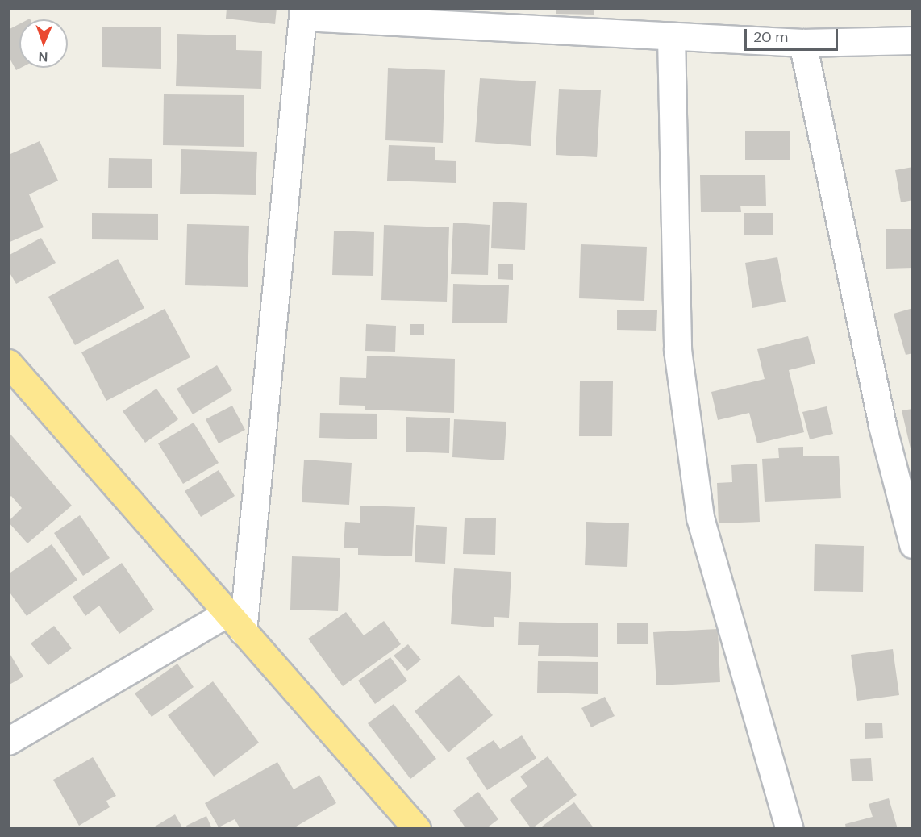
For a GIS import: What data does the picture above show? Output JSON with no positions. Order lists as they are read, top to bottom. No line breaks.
{"scale_bar":"20 m","north":"bottom"}
